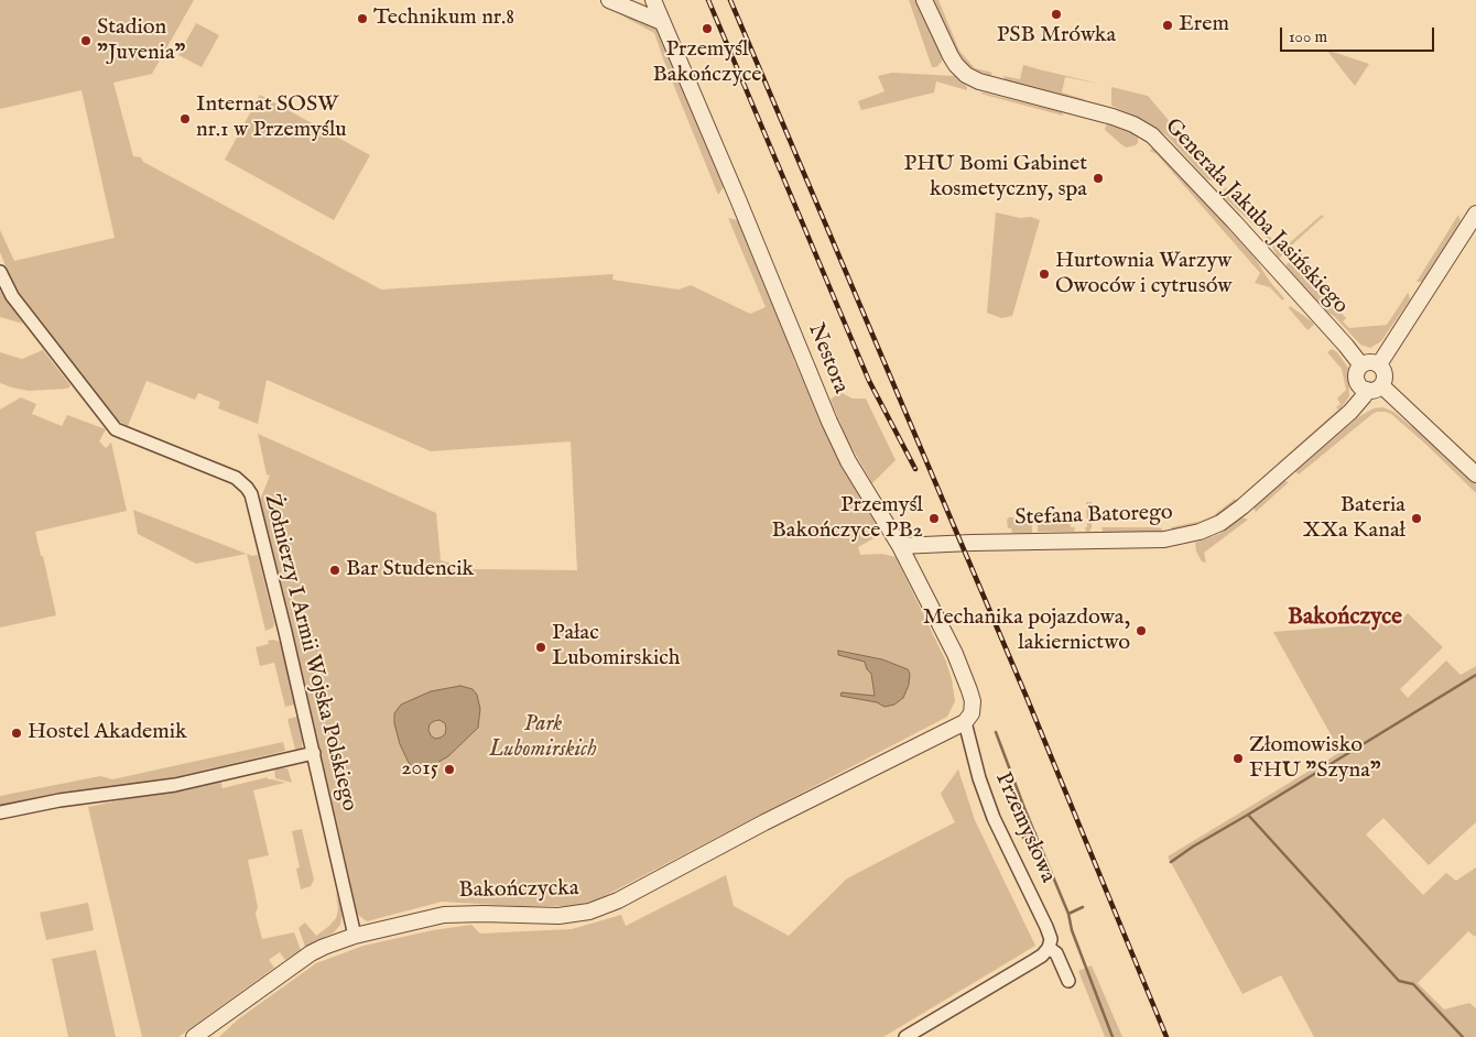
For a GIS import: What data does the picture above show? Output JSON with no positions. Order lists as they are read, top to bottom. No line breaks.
{"streets":{"street":["Generała Jakuba Jasińskiego","Nestora","Stefana Batorego","Żołnierzy I Armii Wojska Polskiego","Przemysłowa","Bakończycka"]},"crossings":[["Generała Jakuba Jasińskiego","Stefana Batorego"],["Nestora","Stefana Batorego"],["Nestora","Przemysłowa"],["Nestora","Bakończycka"],["Żołnierzy I Armii Wojska Polskiego","Bakończycka"],["Przemysłowa","Bakończycka"]],"districts":["Bakończyce"],"parks":["Park Lubomirskich"],"places":["PSB Mrówka","Technikum nr.8","Erem","Przemyśl Bakończyce","Stadion \"Juvenia\"","Internat SOSW nr.1 w Przemyślu","PHU Bomi Gabinet kosmetyczny, spa","Hurtownia Warzyw Owoców i cytrusów","Przemyśl Bakończyce PB2","Bateria XXa Kanał","Bar Studencik","Mechanika pojazdowa, lakiernictwo","Pałac Lubomirskich","Hostel Akademik","Złomowisko FHU \"Szyna\"","2015"],"scale_bar":"100 m"}
